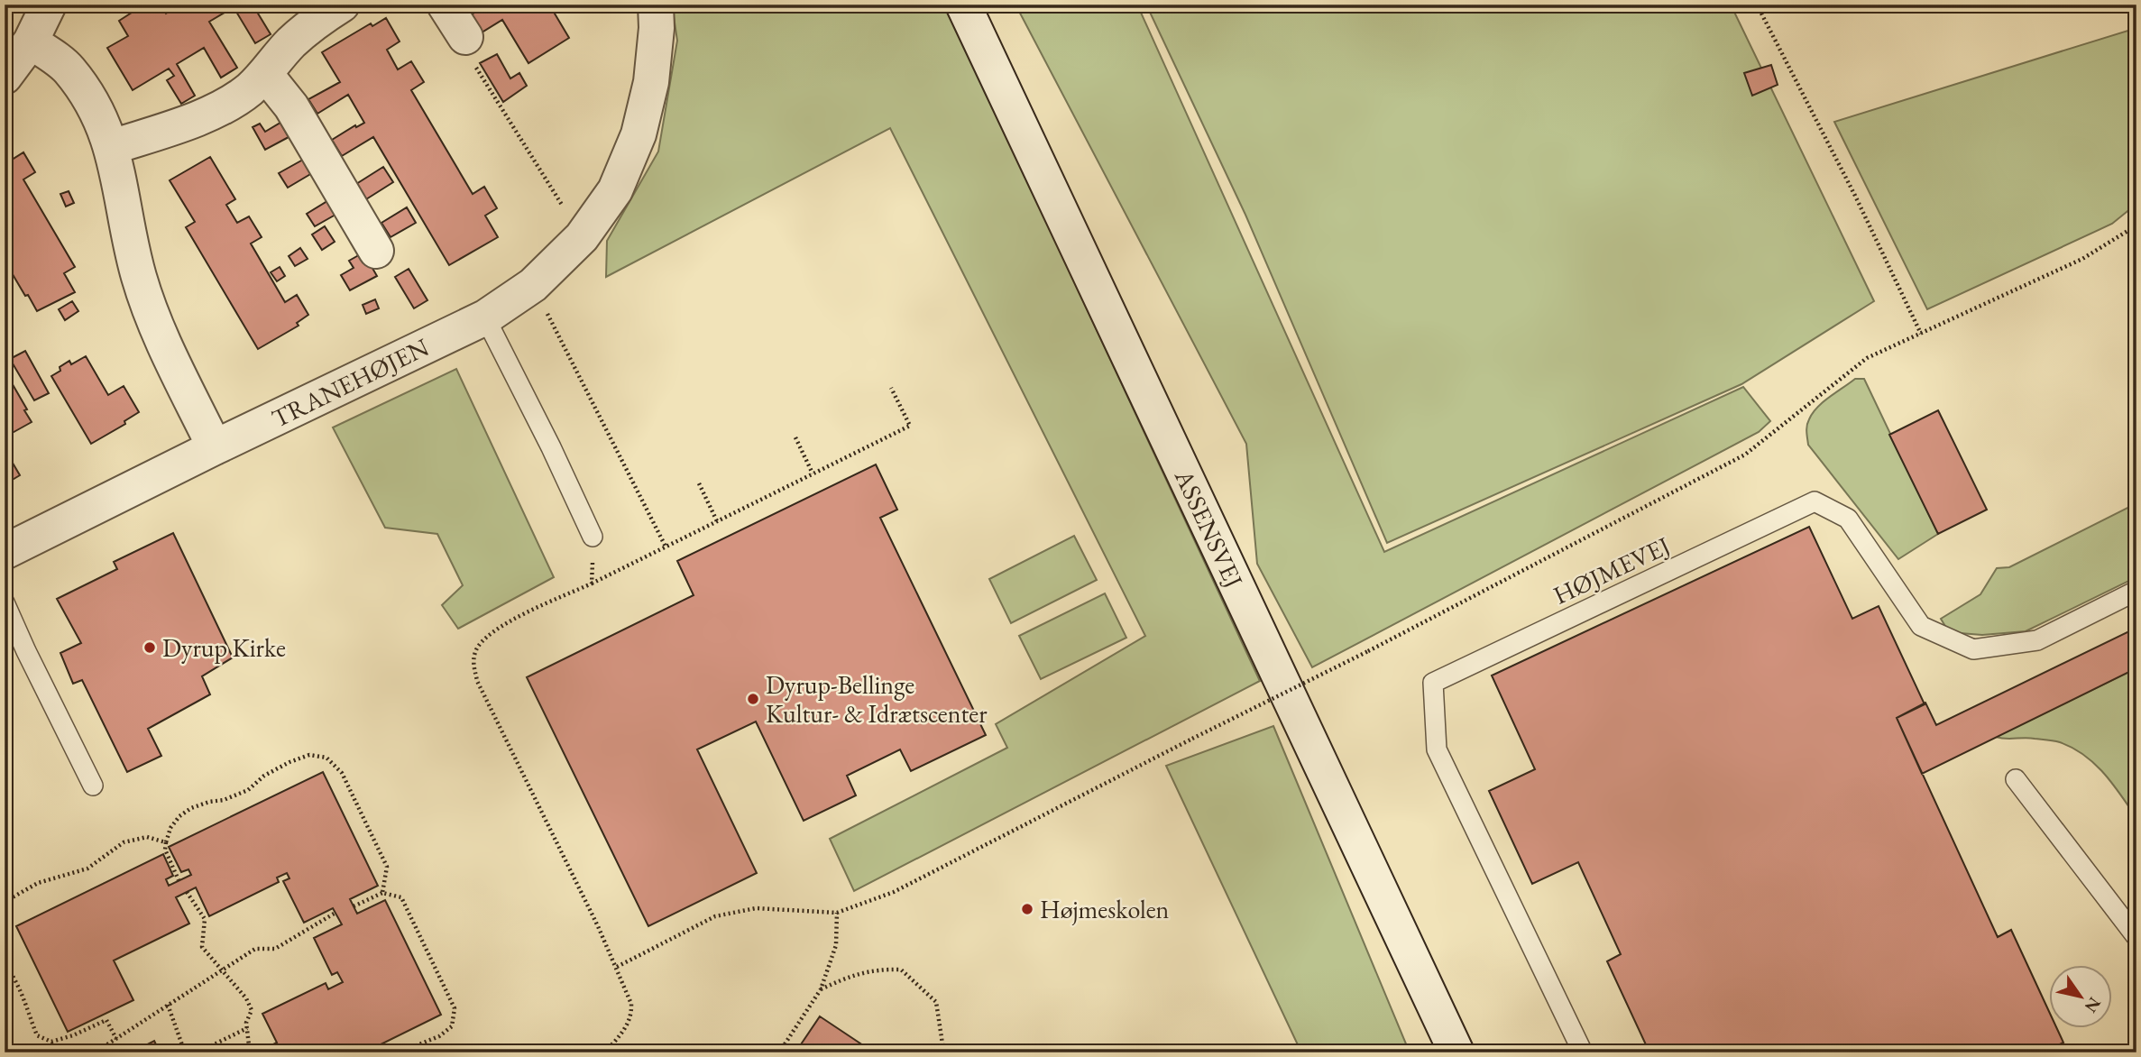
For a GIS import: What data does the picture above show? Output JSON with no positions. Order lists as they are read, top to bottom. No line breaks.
{"streets":{"street":["TRANEHØJEN","ASSENSVEJ"],"lane":["HØJMEVEJ"]},"places":["Dyrup Kirke","Dyrup-Bellinge Kultur- & Idrætscenter","Højmeskolen"],"north":"bottom right"}
